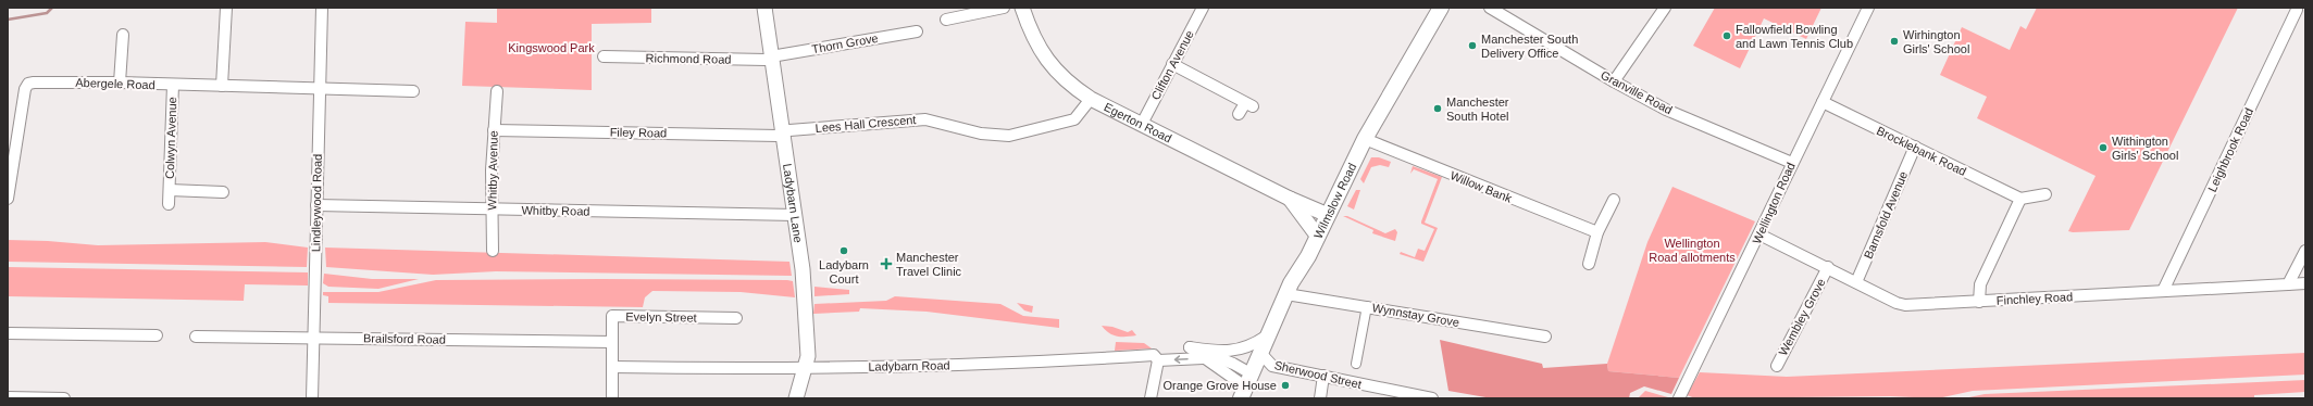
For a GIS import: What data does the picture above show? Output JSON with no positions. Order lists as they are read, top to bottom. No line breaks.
{"streets":{"main road":["Wilmslow Road"],"street":["Thorn Grove","Richmond Road","Clifton Avenue","Abergele Road","Granville Road","Egerton Road","Lees Hall Crescent","Filey Road","Colwyn Avenue","Leighbrook Road","Brocklebank Road","Whitby Avenue","Willow Bank","Lindleywood Road","Ladybarn Lane","Wellington Road","Whitby Road","Barnsfold Avenue","Finchley Road","Wynnstay Grove","Evelyn Street","Wembley Grove","Brailsford Road","Ladybarn Road","Sherwood Street"]},"crossings":[["Thorn Grove","Richmond Road"],["Thorn Grove","Ladybarn Lane"],["Richmond Road","Ladybarn Lane"],["Clifton Avenue","Egerton Road"],["Abergele Road","Colwyn Avenue"],["Abergele Road","Lindleywood Road"],["Granville Road","Wellington Road"],["Egerton Road","Lees Hall Crescent"],["Egerton Road","Wilmslow Road"],["Lees Hall Crescent","Filey Road"],["Lees Hall Crescent","Ladybarn Lane"],["Filey Road","Whitby Avenue"],["Filey Road","Ladybarn Lane"],["Leighbrook Road","Finchley Road"],["Brocklebank Road","Wellington Road"],["Brocklebank Road","Barnsfold Avenue"],["Whitby Avenue","Whitby Road"],["Willow Bank","Wilmslow Road"],["Wilmslow Road","Wynnstay Grove"],["Wilmslow Road","Sherwood Street"],["Lindleywood Road","Whitby Road"],["Lindleywood Road","Brailsford Road"],["Ladybarn Lane","Whitby Road"],["Ladybarn Lane","Ladybarn Road"],["Wellington Road","Finchley Road"],["Barnsfold Avenue","Finchley Road"],["Finchley Road","Wembley Grove"],["Evelyn Street","Brailsford Road"]],"parks":["Kingswood Park","Wellington Road allotments"],"places":{"other":["Fallowfield Bowling and Lawn Tennis Club","Wirhington Girls' School","Manchester South Delivery Office","Manchester South Hotel","Withington Girls' School","Ladybarn Court","Orange Grove House"],"health":["Manchester Travel Clinic"]}}
